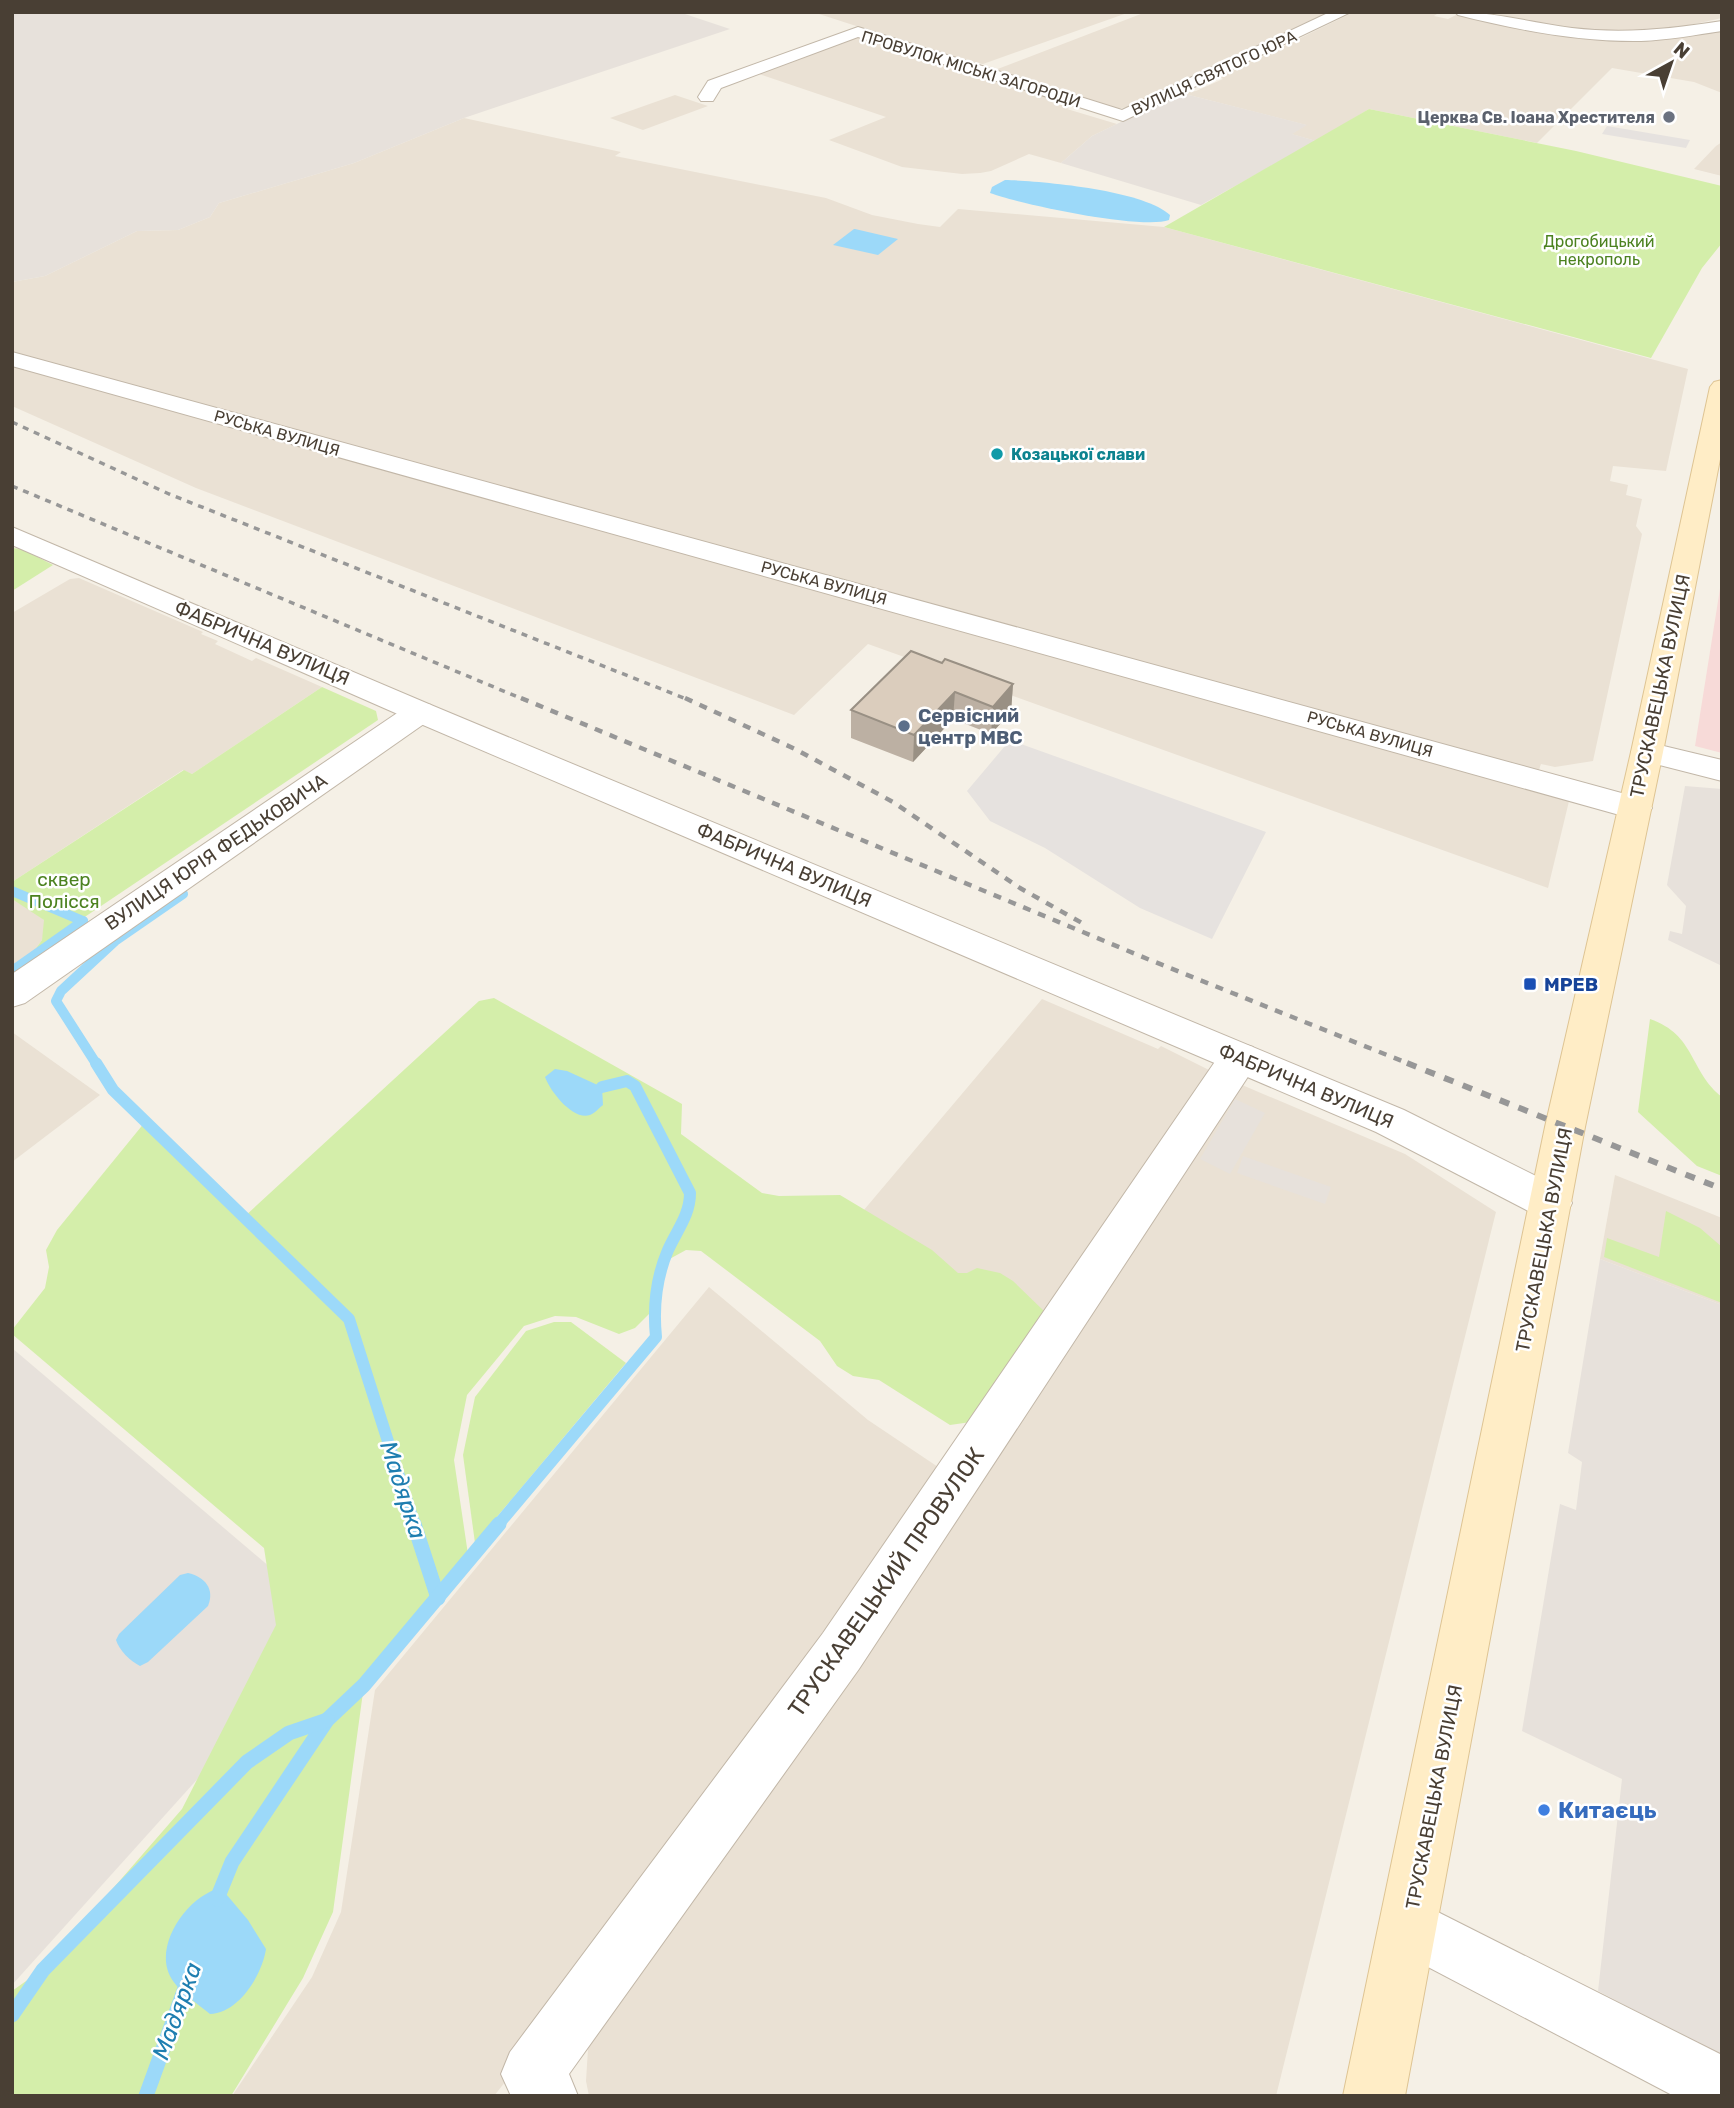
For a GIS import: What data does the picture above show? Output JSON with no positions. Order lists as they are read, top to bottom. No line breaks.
{"streets":{"main road":["ТРУСКАВЕЦЬКА ВУЛИЦЯ"],"street":["ПРОВУЛОК МІСЬКІ ЗАГОРОДИ","ВУЛИЦЯ СВЯТОГО ЮРА","РУСЬКА ВУЛИЦЯ","ФАБРИЧНА ВУЛИЦЯ","ВУЛИЦЯ ЮРІЯ ФЕДЬКОВИЧА","ТРУСКАВЕЦЬКИЙ ПРОВУЛОК"]},"crossings":[["ПРОВУЛОК МІСЬКІ ЗАГОРОДИ","ВУЛИЦЯ СВЯТОГО ЮРА"],["РУСЬКА ВУЛИЦЯ","ТРУСКАВЕЦЬКА ВУЛИЦЯ"],["ФАБРИЧНА ВУЛИЦЯ","ТРУСКАВЕЦЬКА ВУЛИЦЯ"],["ФАБРИЧНА ВУЛИЦЯ","ВУЛИЦЯ ЮРІЯ ФЕДЬКОВИЧА"],["ФАБРИЧНА ВУЛИЦЯ","ТРУСКАВЕЦЬКИЙ ПРОВУЛОК"]],"water":["Мадярка"],"parks":["Дрогобицький некрополь","сквер Полісся"],"places":{"other":["Церква Св. Іоана Хрестителя","Козацької слави","Сервісний центр МВС","Китаєць"],"transit":["МРЕВ"]},"north":"top right"}
